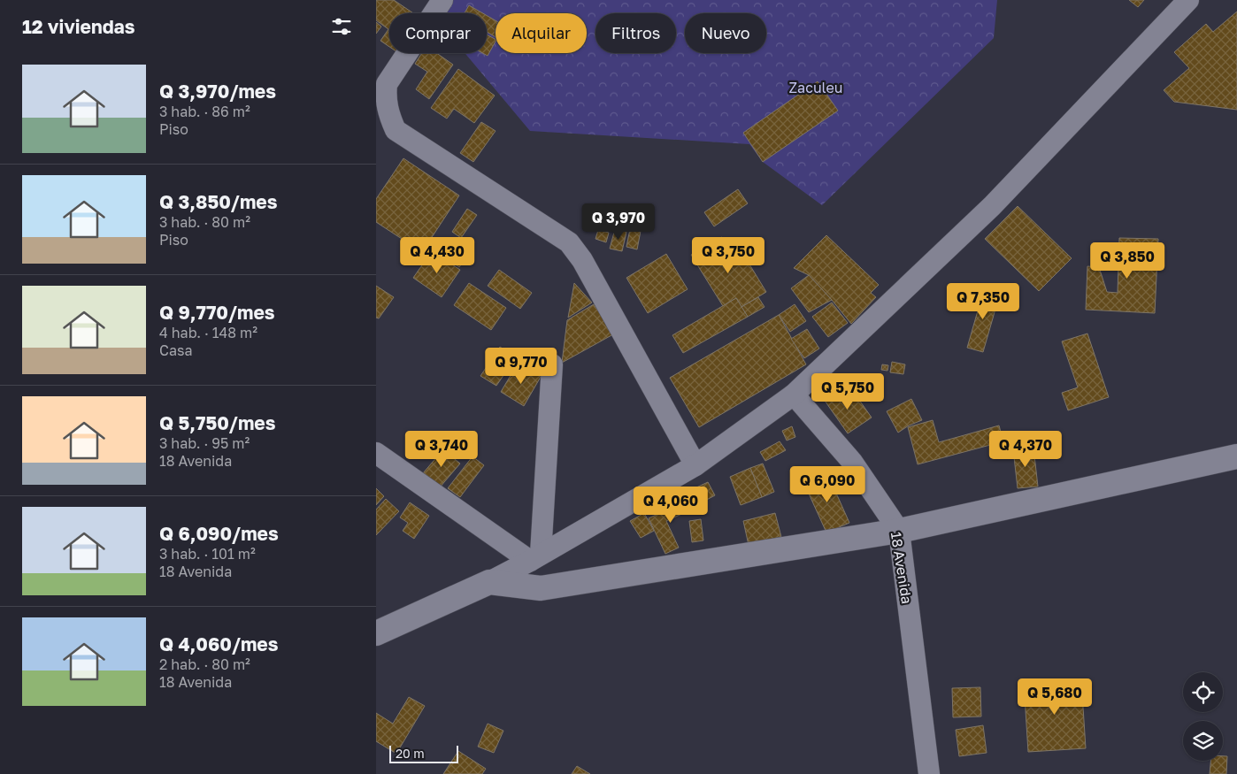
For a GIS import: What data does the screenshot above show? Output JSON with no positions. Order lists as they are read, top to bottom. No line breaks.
{"streets":{"street":["18 Avenida"]},"parks":["Zaculeu"],"scale_bar":"20 m","page":{"heading":"12 viviendas","chip":["Comprar","Alquilar","Filtros","Nuevo"],"list":[{"name":"Q 3,970/mes","note":"3 hab. · 86 m² · Piso"},{"name":"Q 3,850/mes","note":"3 hab. · 80 m² · Piso"},{"name":"Q 9,770/mes","note":"4 hab. · 148 m² · Casa"},{"name":"Q 5,750/mes","note":"3 hab. · 95 m² · 18 Avenida"},{"name":"Q 6,090/mes","note":"3 hab. · 101 m² · 18 Avenida"},{"name":"Q 4,060/mes","note":"2 hab. · 80 m² · 18 Avenida"}],"price":["Q 3,970","Q 4,430","Q 3,750","Q 3,850","Q 7,350","Q 9,770","Q 5,750","Q 3,740","Q 4,370","Q 6,090","Q 4,060","Q 5,680"],"scale":"20 m"}}
